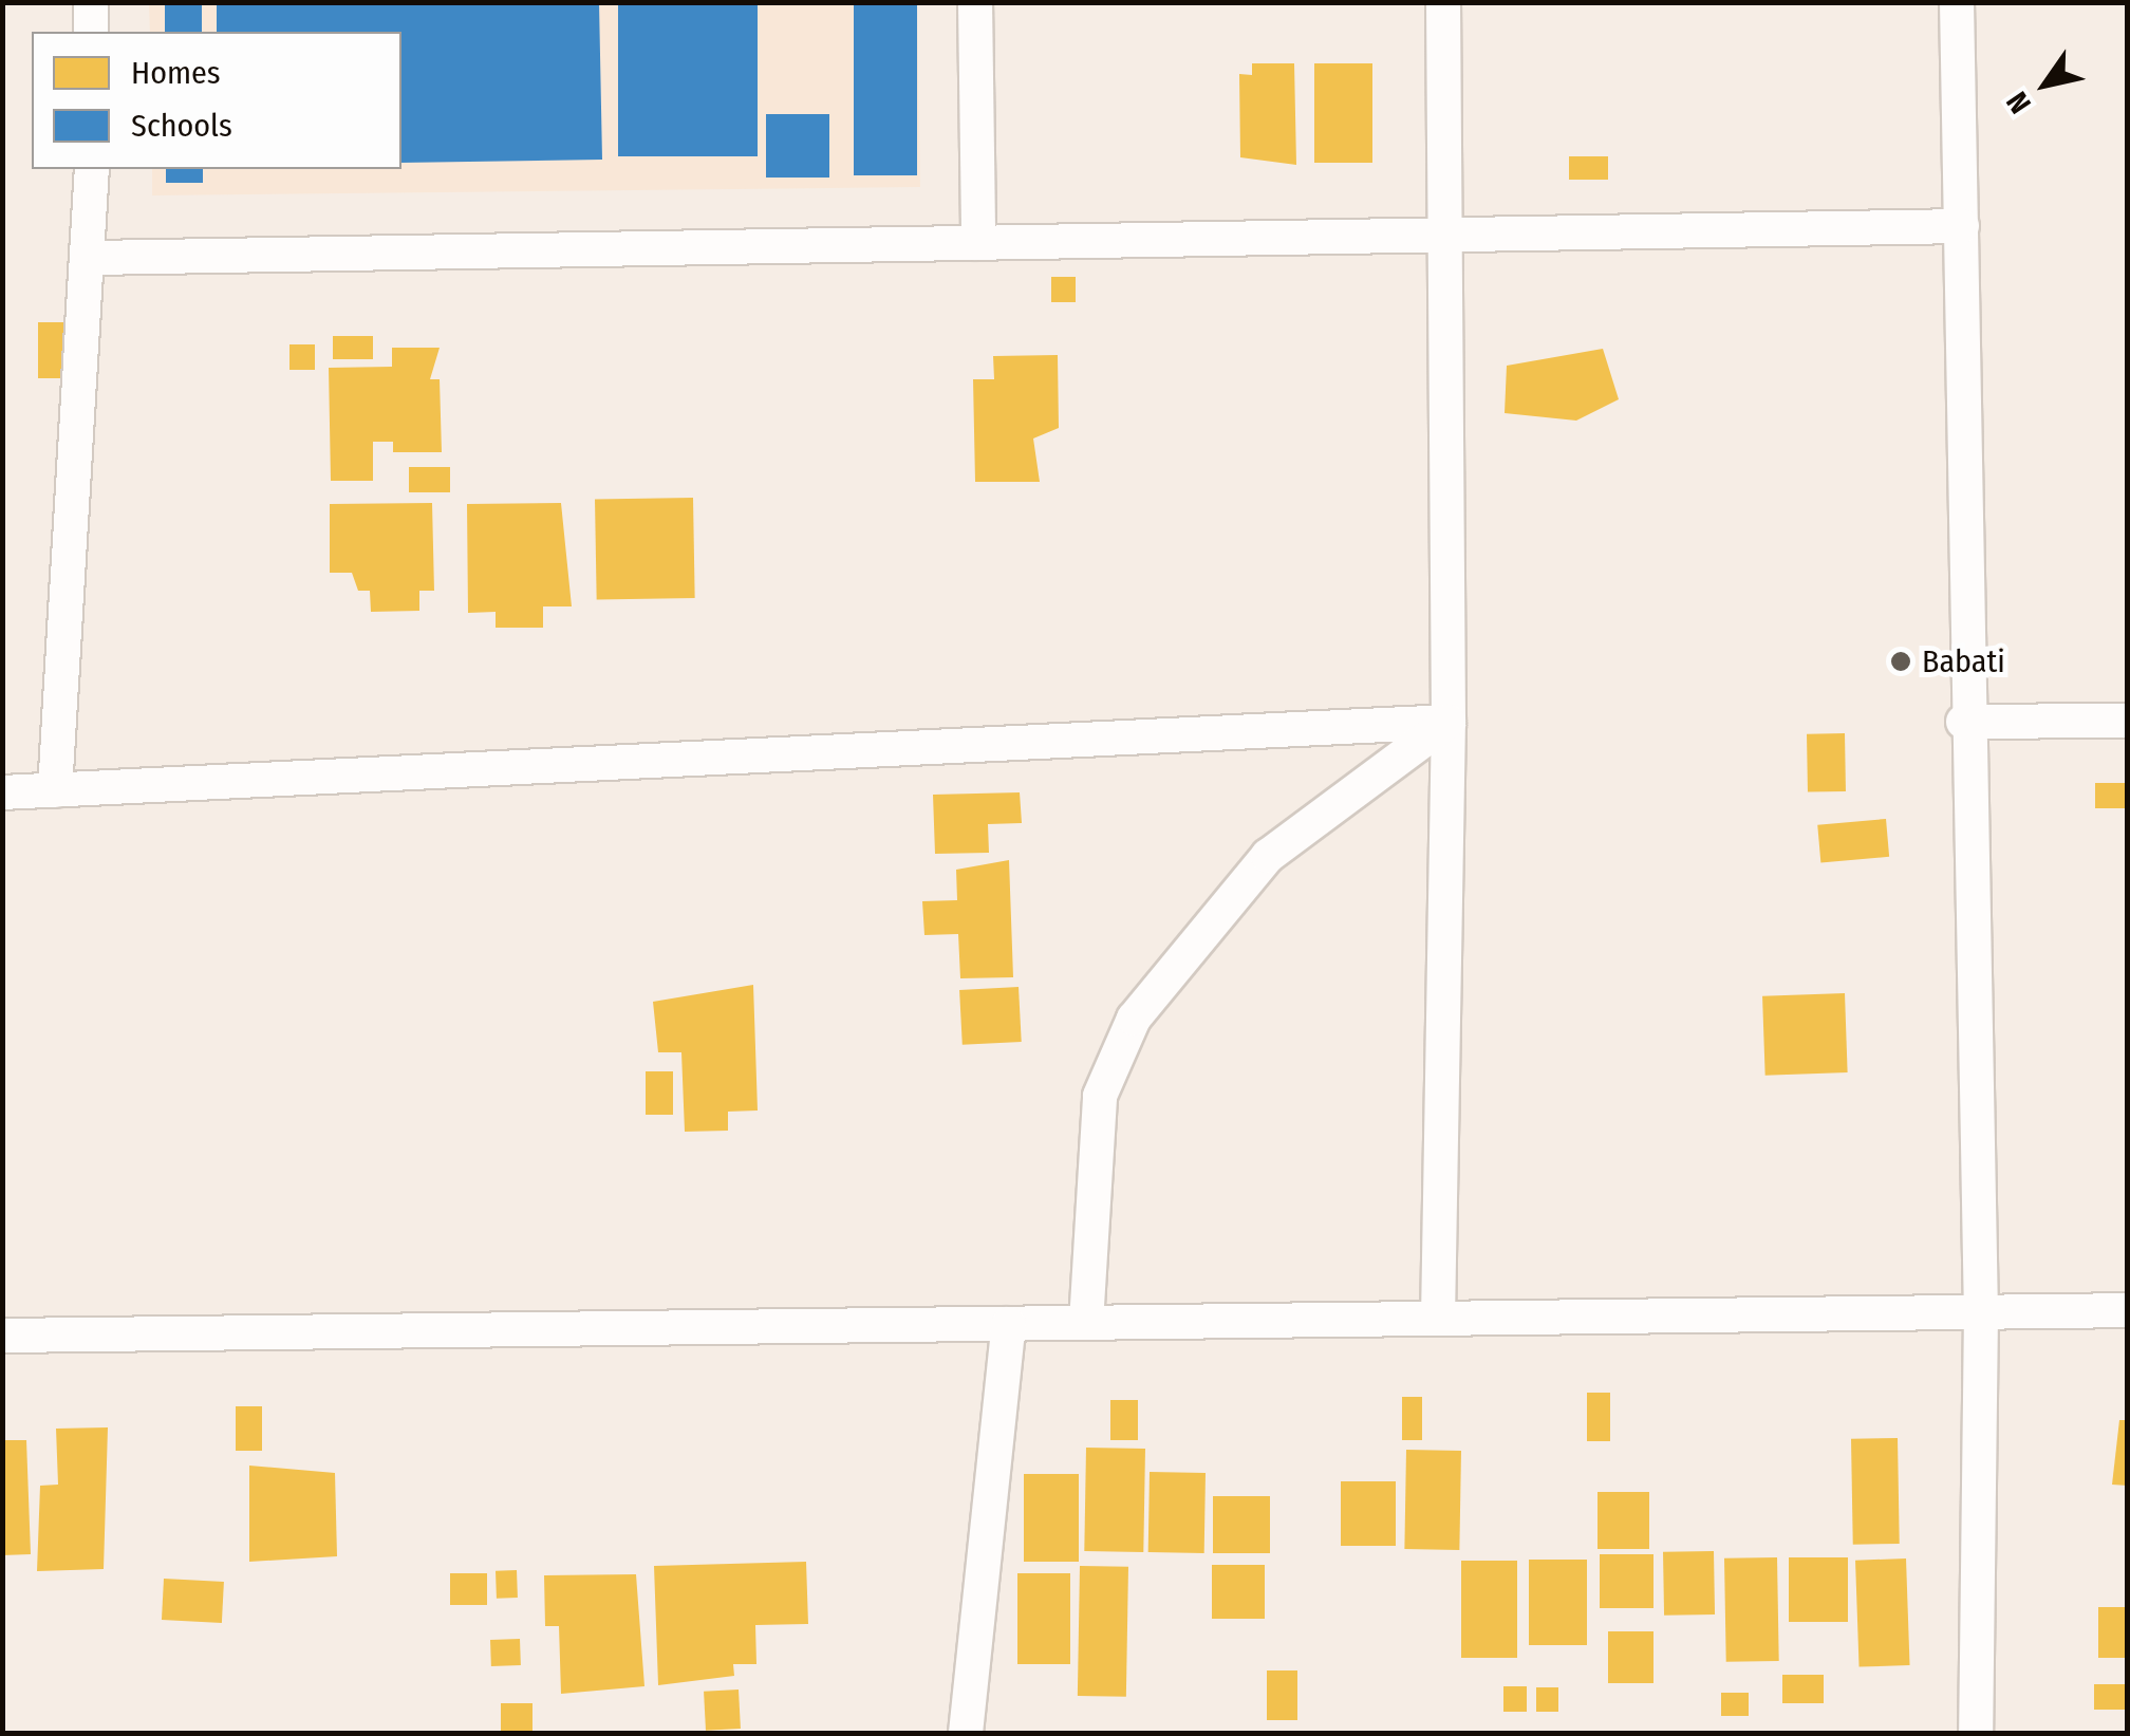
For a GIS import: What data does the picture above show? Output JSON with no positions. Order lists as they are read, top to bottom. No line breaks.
{"places":["Babati"],"legend":["Homes","Schools"],"north":"bottom left"}
